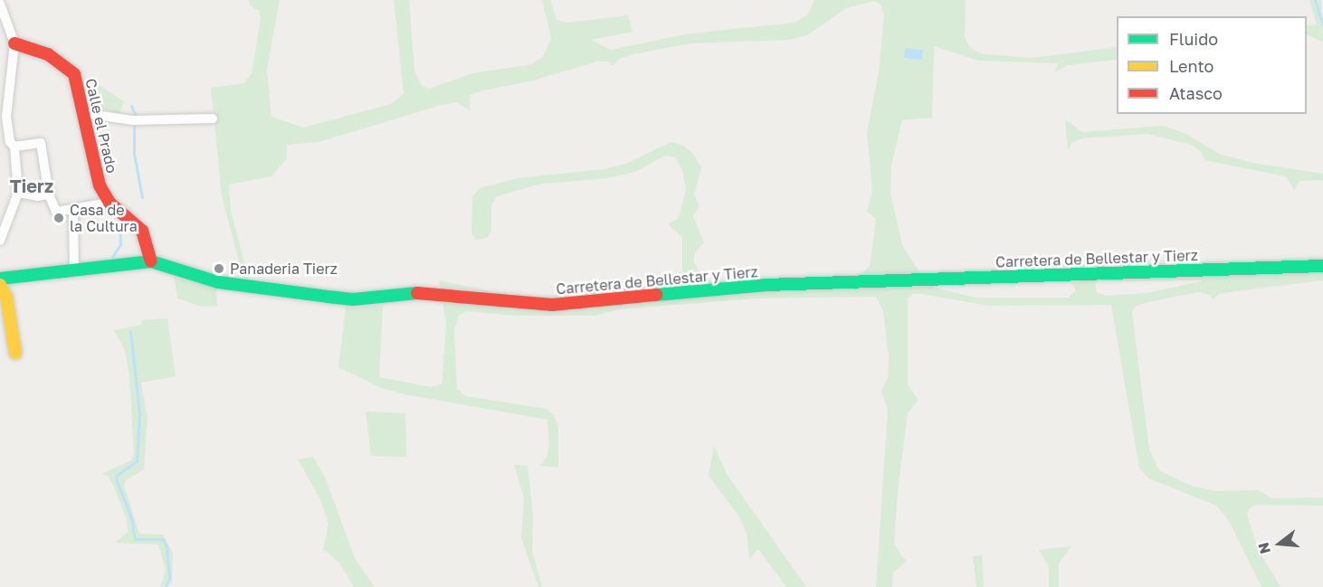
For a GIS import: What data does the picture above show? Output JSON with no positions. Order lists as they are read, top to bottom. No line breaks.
{"streets":{"street":["Calle el Prado","Carretera de Bellestar y Tierz"]},"crossings":[["Calle el Prado","Carretera de Bellestar y Tierz"]],"districts":["Tierz"],"places":["Casa de la Cultura","Panaderia Tierz"],"legend":["Fluido","Lento","Atasco"],"north":"left"}
